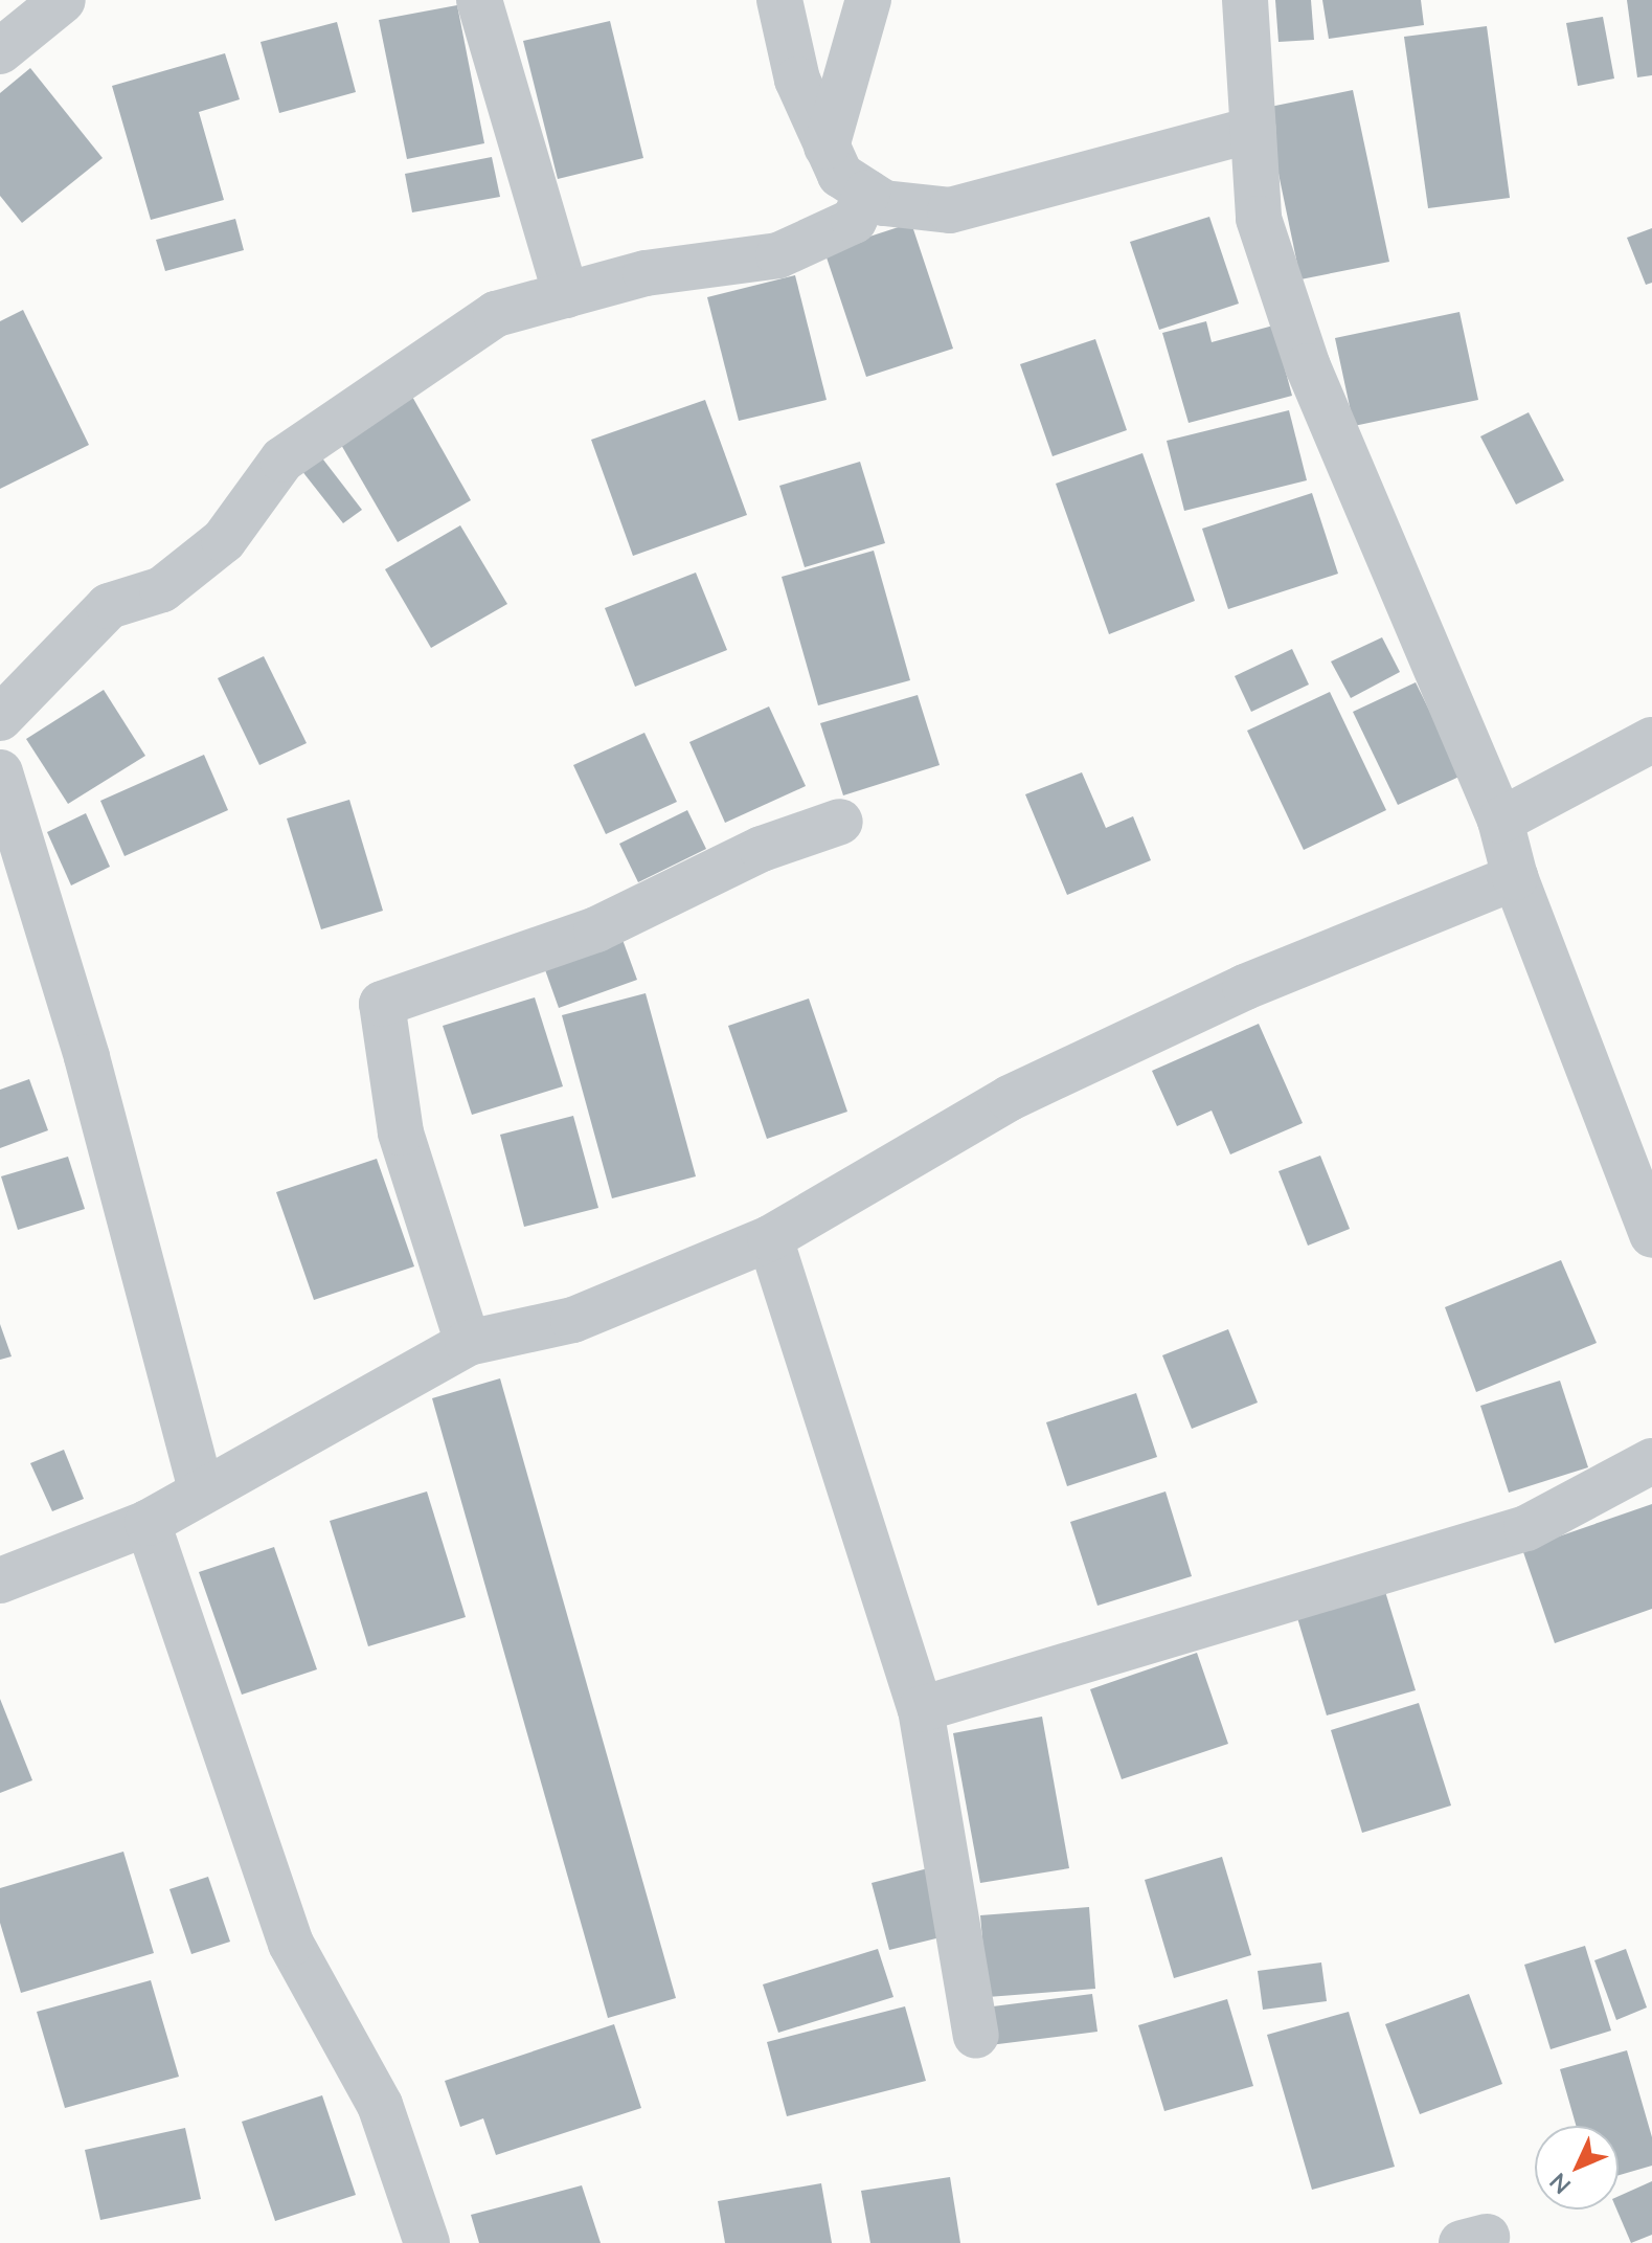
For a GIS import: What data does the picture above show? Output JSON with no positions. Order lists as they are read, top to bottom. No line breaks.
{"north":"bottom left"}
